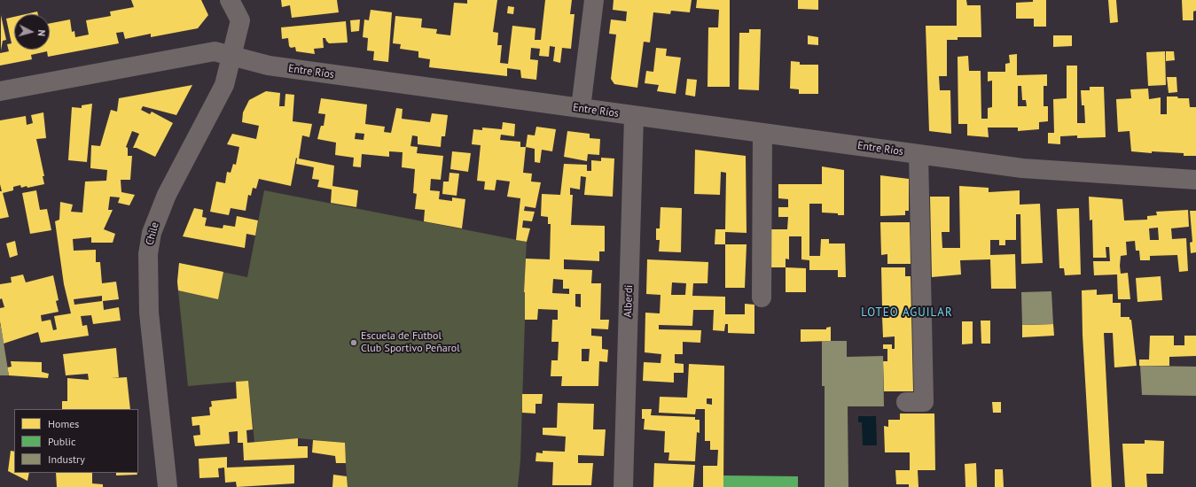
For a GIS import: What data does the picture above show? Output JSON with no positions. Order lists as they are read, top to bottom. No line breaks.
{"streets":{"street":["Entre Ríos","Chile","Alberdi"]},"crossings":[["Entre Ríos","Chile"],["Entre Ríos","Alberdi"]],"districts":["LOTEO AGUILAR"],"places":["Escuela de Fútbol Club Sportivo Peñarol"],"legend":["Homes","Public","Industry"],"north":"right"}
